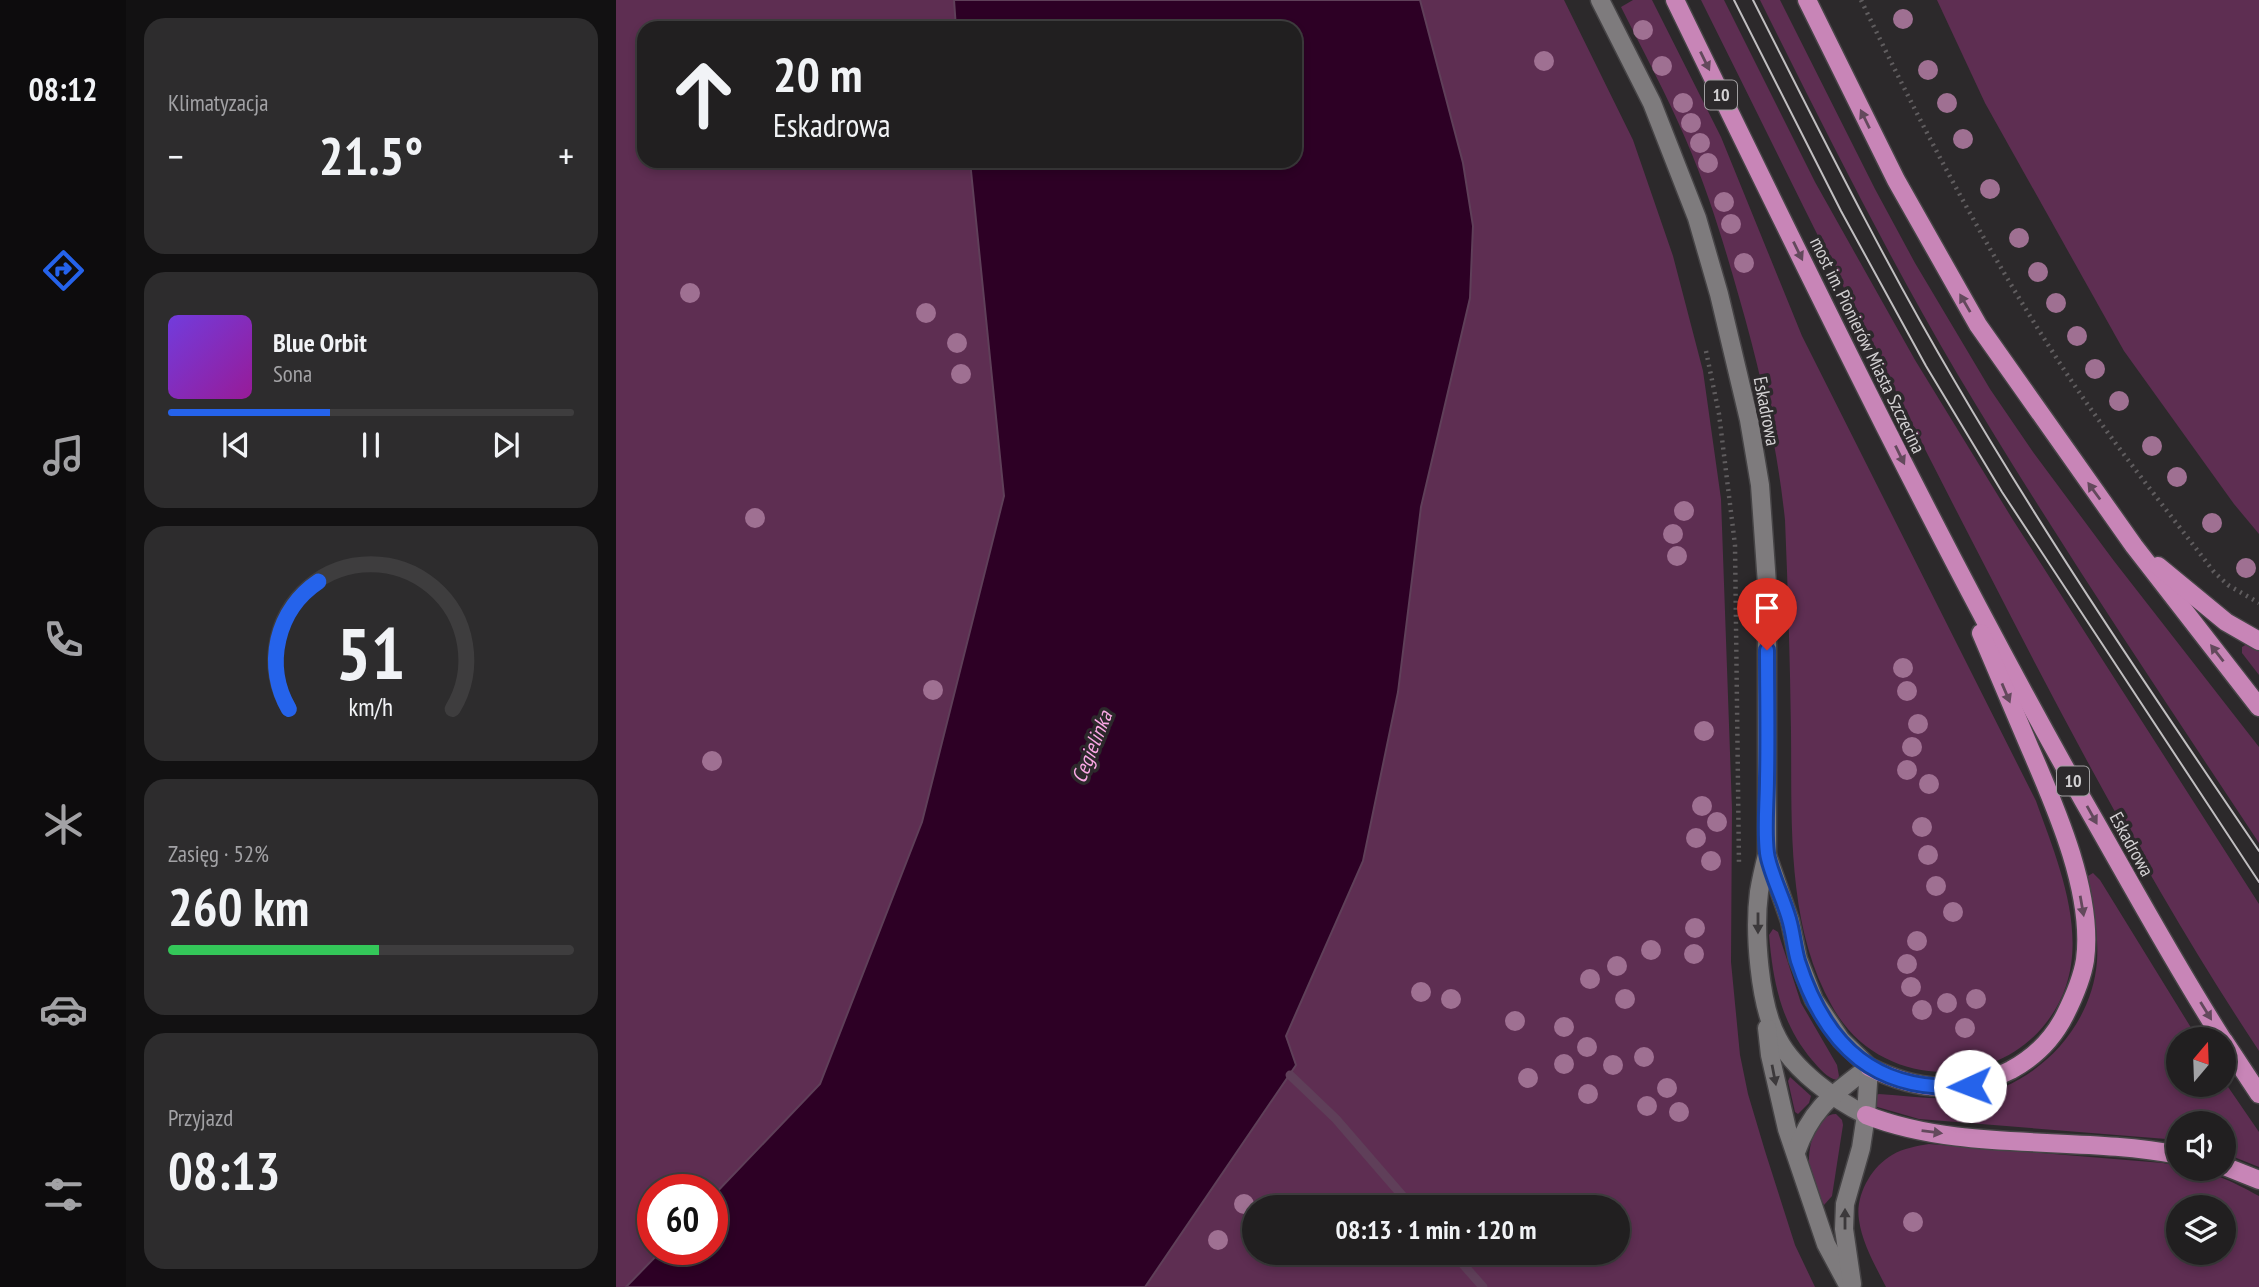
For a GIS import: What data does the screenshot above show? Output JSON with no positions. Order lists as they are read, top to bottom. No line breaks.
{"streets":{"main road":["10","most im. Pionierów Miasta Szczecina","Eskadrowa"]},"crossings":[["most im. Pionierów Miasta Szczecina","Eskadrowa"]],"water":["Cegielinka"],"north":"top","page":{"tabs":"08:12","tile":["Klimatyzacja",["Zasięg · 52%","260 km"],["Przyjazd","08:13"]],"turn":["20 m","Eskadrowa"],"heat":["−","21.5°","+"],"song":["Blue Orbit","Sona"],"limit":"60","trip":"08:13 · 1 min · 120 m","gauge":["51","km/h"]}}
